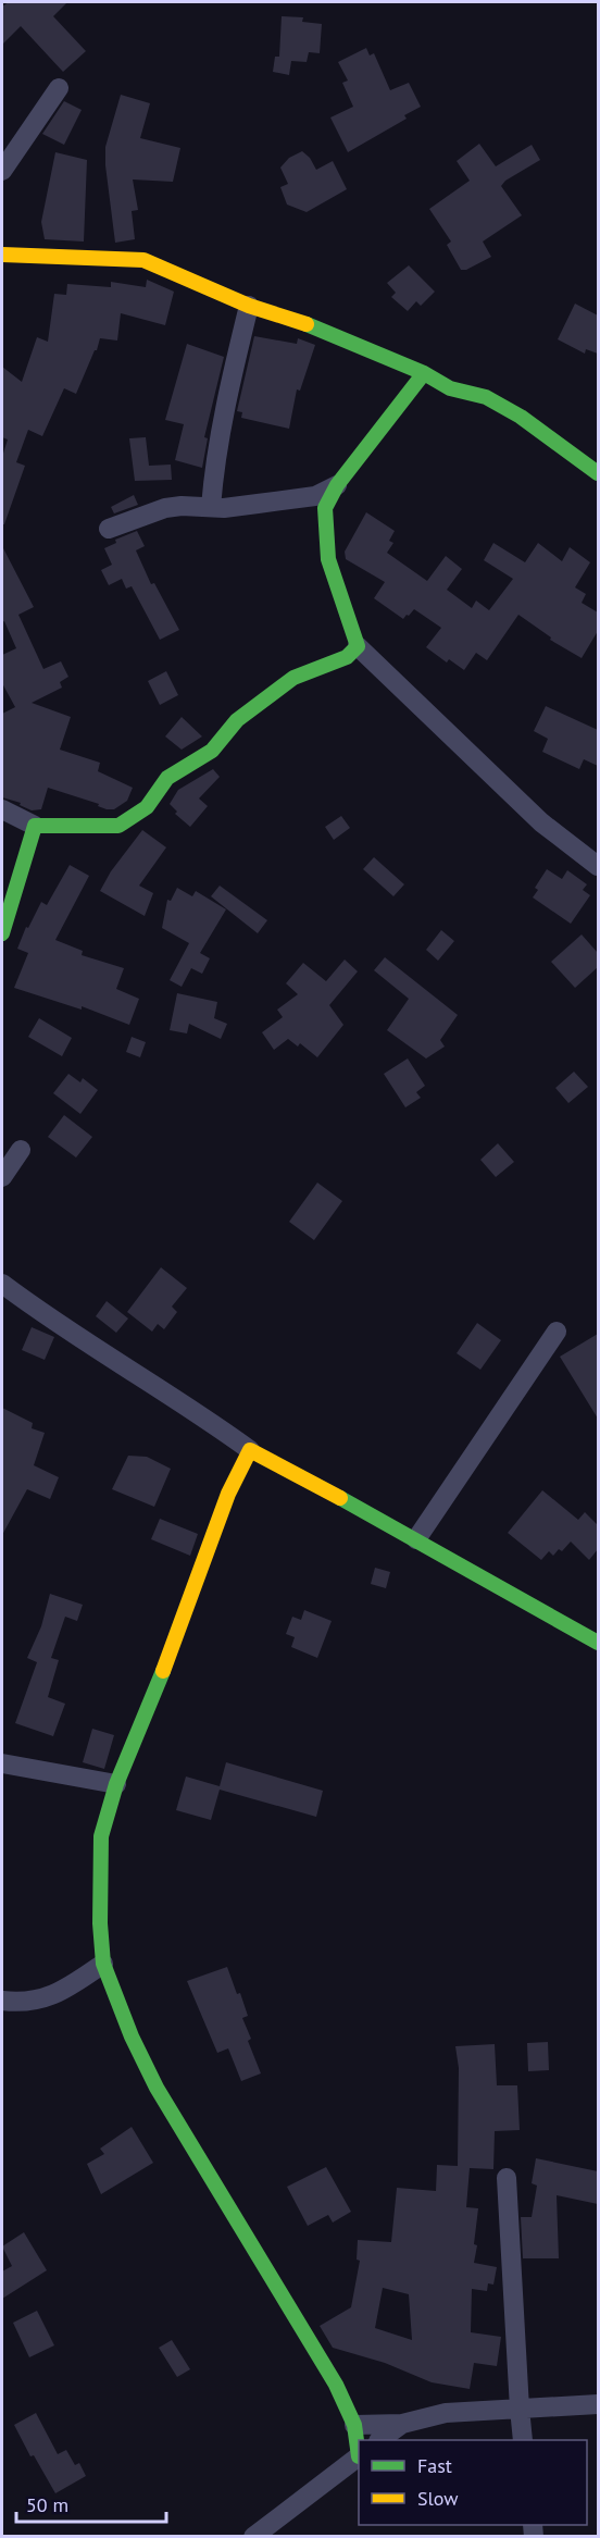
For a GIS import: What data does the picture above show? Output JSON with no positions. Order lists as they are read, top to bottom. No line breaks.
{"legend":["Fast","Slow"],"scale_bar":"50 m"}
